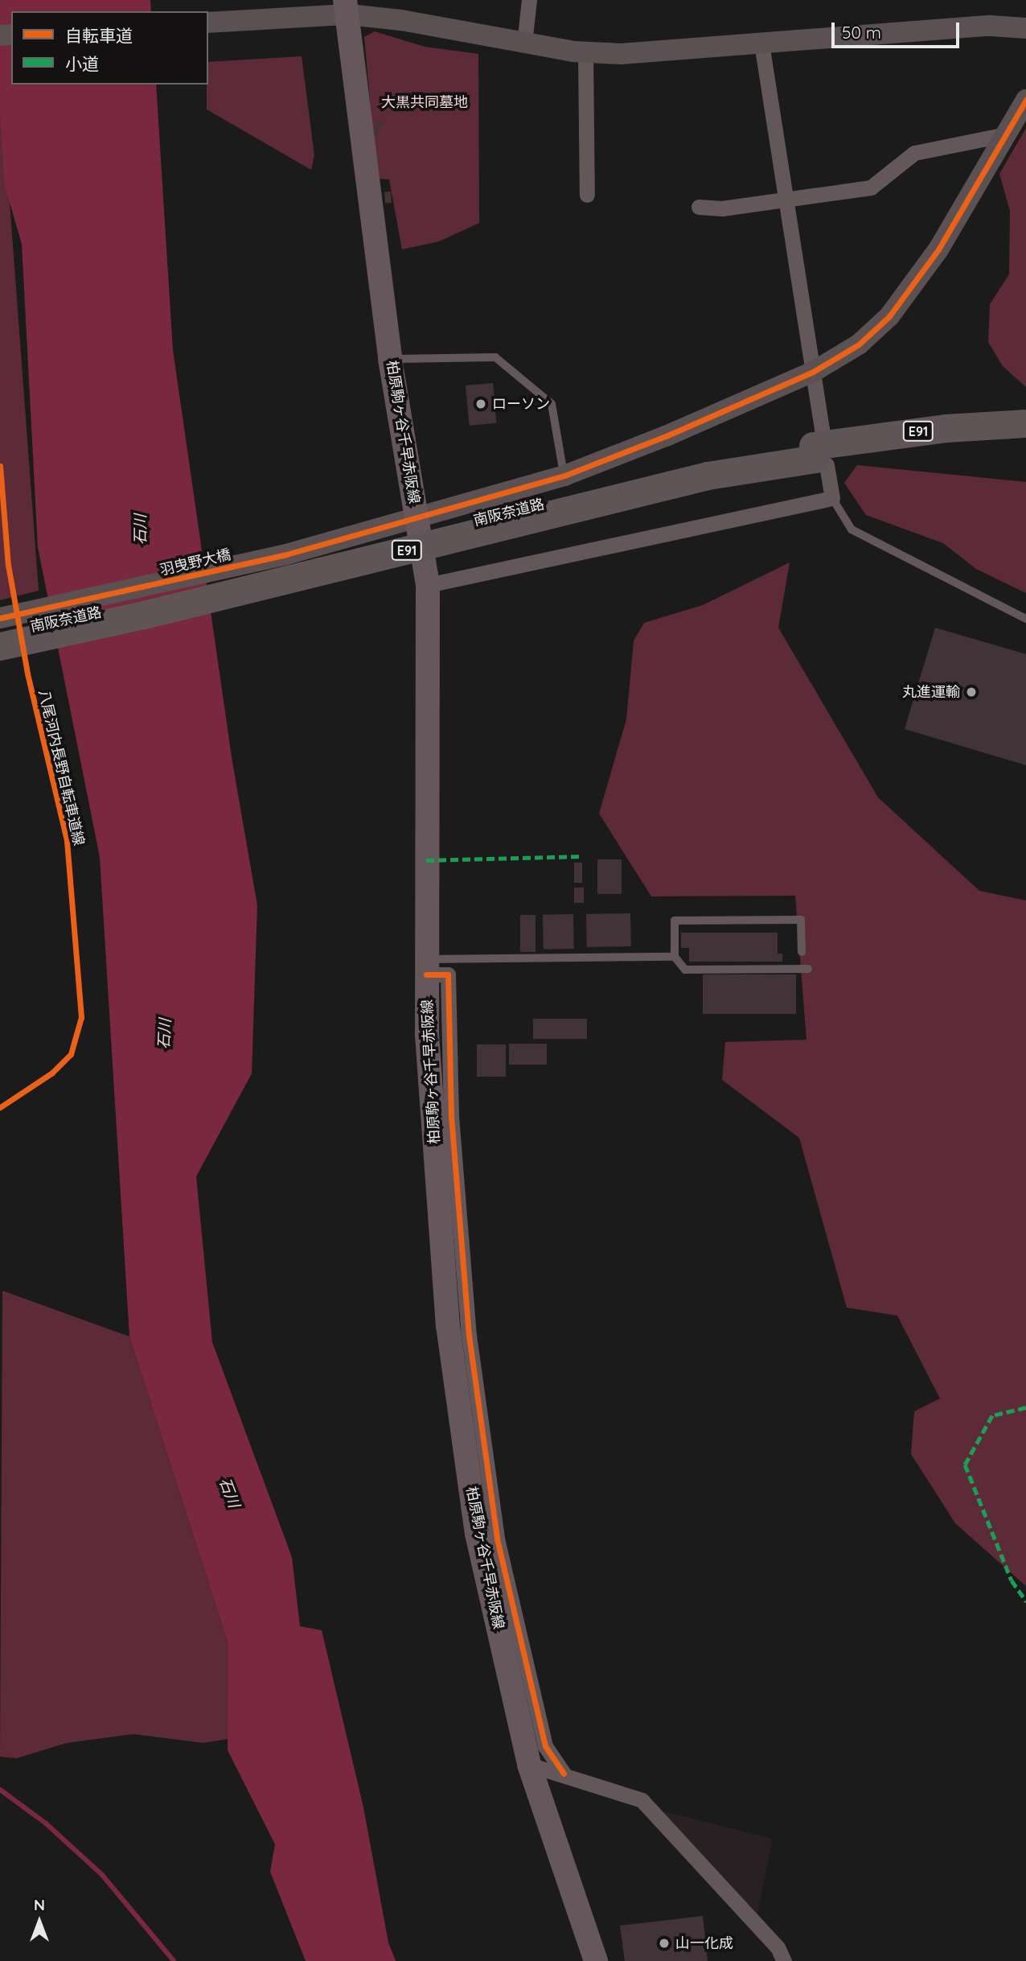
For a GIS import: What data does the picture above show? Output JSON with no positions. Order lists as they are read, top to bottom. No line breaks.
{"streets":{"highway":["E91","南阪奈道路"],"main road":["柏原駒ヶ谷千早赤阪線"],"street":["羽曳野大橋"],"cycle path":["八尾河内長野自転車道線"]},"crossings":[["柏原駒ヶ谷千早赤阪線","羽曳野大橋"]],"water":["石川"],"parks":["大黒共同墓地"],"places":["ローソン","丸進運輸","山一化成"],"legend":["自転車道","小道"],"scale_bar":"50 m","north":"top"}
